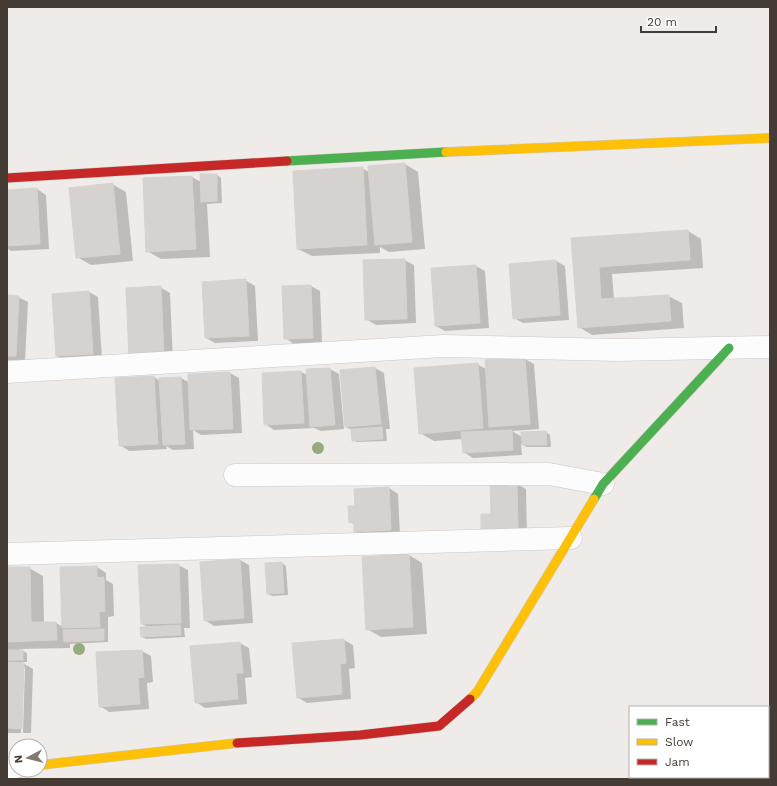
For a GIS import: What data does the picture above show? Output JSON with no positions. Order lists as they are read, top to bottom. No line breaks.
{"legend":["Fast","Slow","Jam"],"scale_bar":"20 m","north":"left"}
